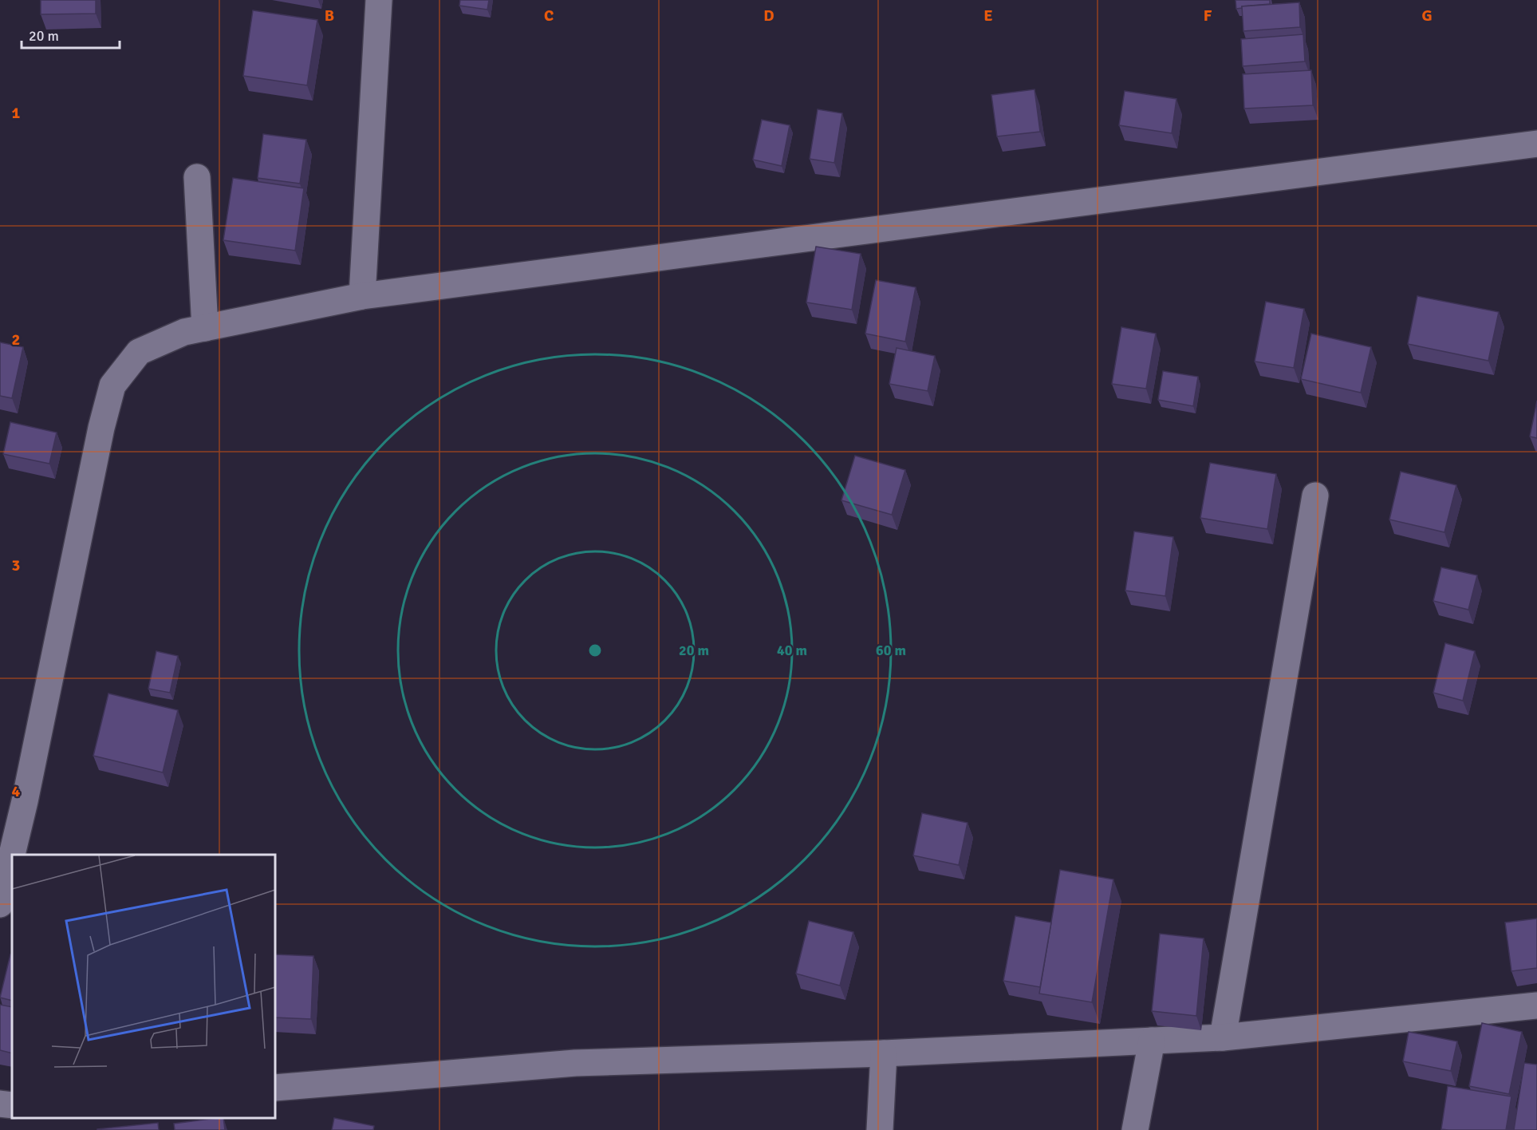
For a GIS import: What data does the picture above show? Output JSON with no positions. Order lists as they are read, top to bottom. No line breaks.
{"scale_bar":"20 m","grid":{"columns":["B","C","D","E","F","G"],"rows":["1","2","3","4"]},"rings":["20 m","40 m","60 m"]}
